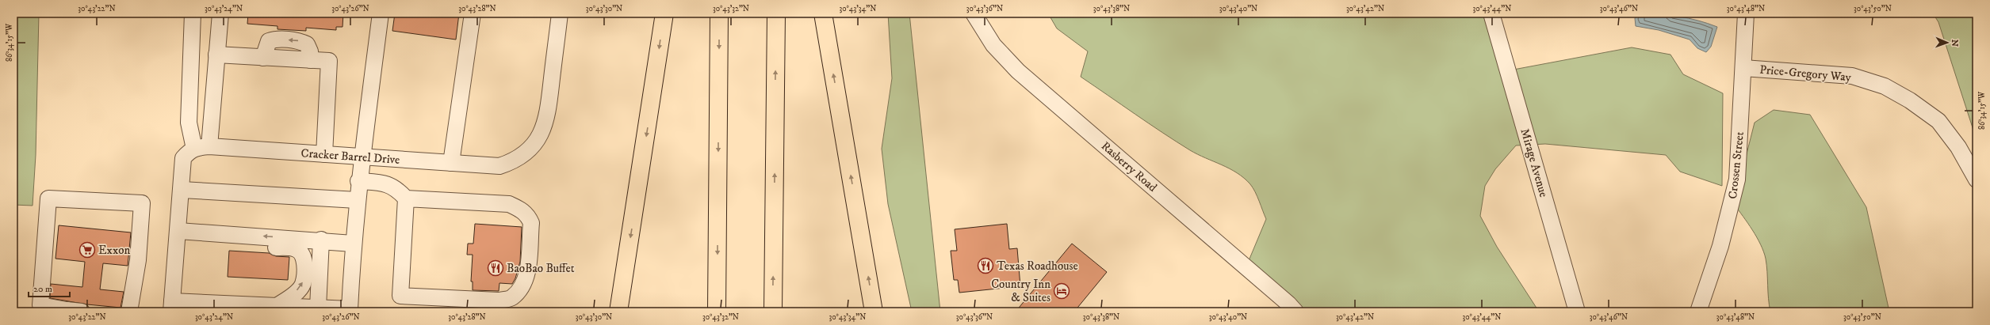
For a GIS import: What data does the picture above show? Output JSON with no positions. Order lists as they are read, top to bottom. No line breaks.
{"streets":{"street":["Price-Gregory Way","Cracker Barrel Drive","Mirage Avenue","Crossen Street","Rasberry Road"]},"crossings":[["Price-Gregory Way","Crossen Street"]],"places":{"supermarket":["Exxon"],"restaurant":["Texas Roadhouse","BaoBao Buffet"],"hotel":["Country Inn & Suites"]},"scale_bar":"20 m","north":"right","coordinates":["30°43'22\"N","30°43'24\"N","30°43'26\"N","30°43'28\"N","30°43'30\"N","30°43'32\"N","30°43'34\"N","30°43'36\"N","30°43'38\"N","30°43'40\"N","30°43'42\"N","30°43'44\"N","30°43'46\"N","30°43'48\"N","30°43'50\"N","86°34'15\"W"]}
